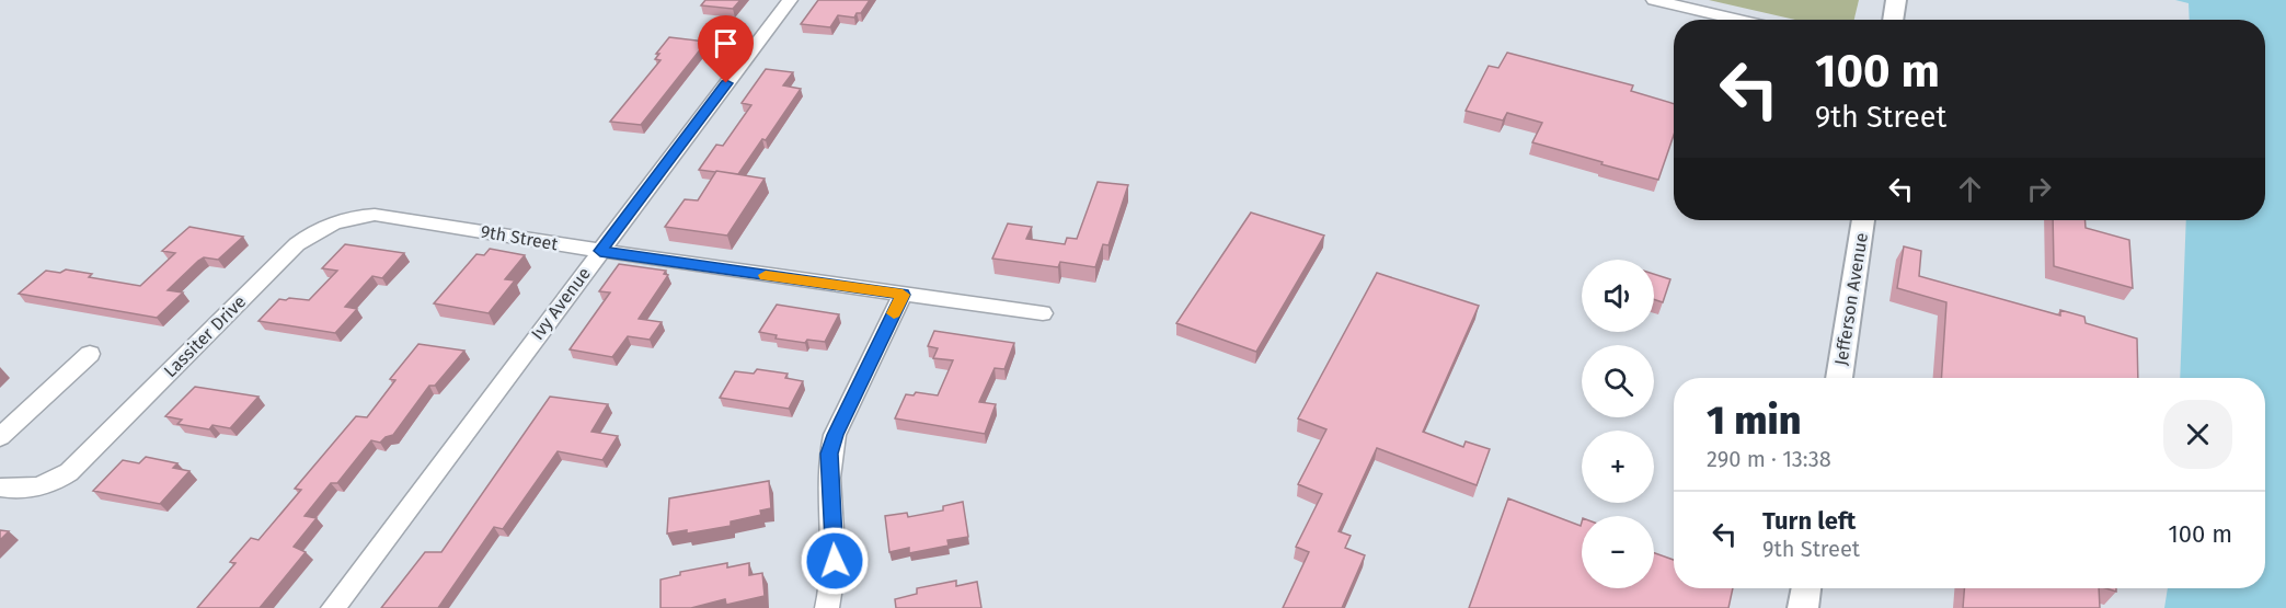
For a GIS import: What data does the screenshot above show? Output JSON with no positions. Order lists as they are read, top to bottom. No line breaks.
{"streets":{"street":["9th Street","Jefferson Avenue","Ivy Avenue","Lassiter Drive"]},"crossings":[["9th Street","Ivy Avenue"],["9th Street","Lassiter Drive"]],"page":{"turn":["100 m","9th Street"],"map_buttons":["+","−"],"heading":["1 min","290 m · 13:38"],"list":[{"name":"Turn left","note":"9th Street","value":"100 m"}]}}
